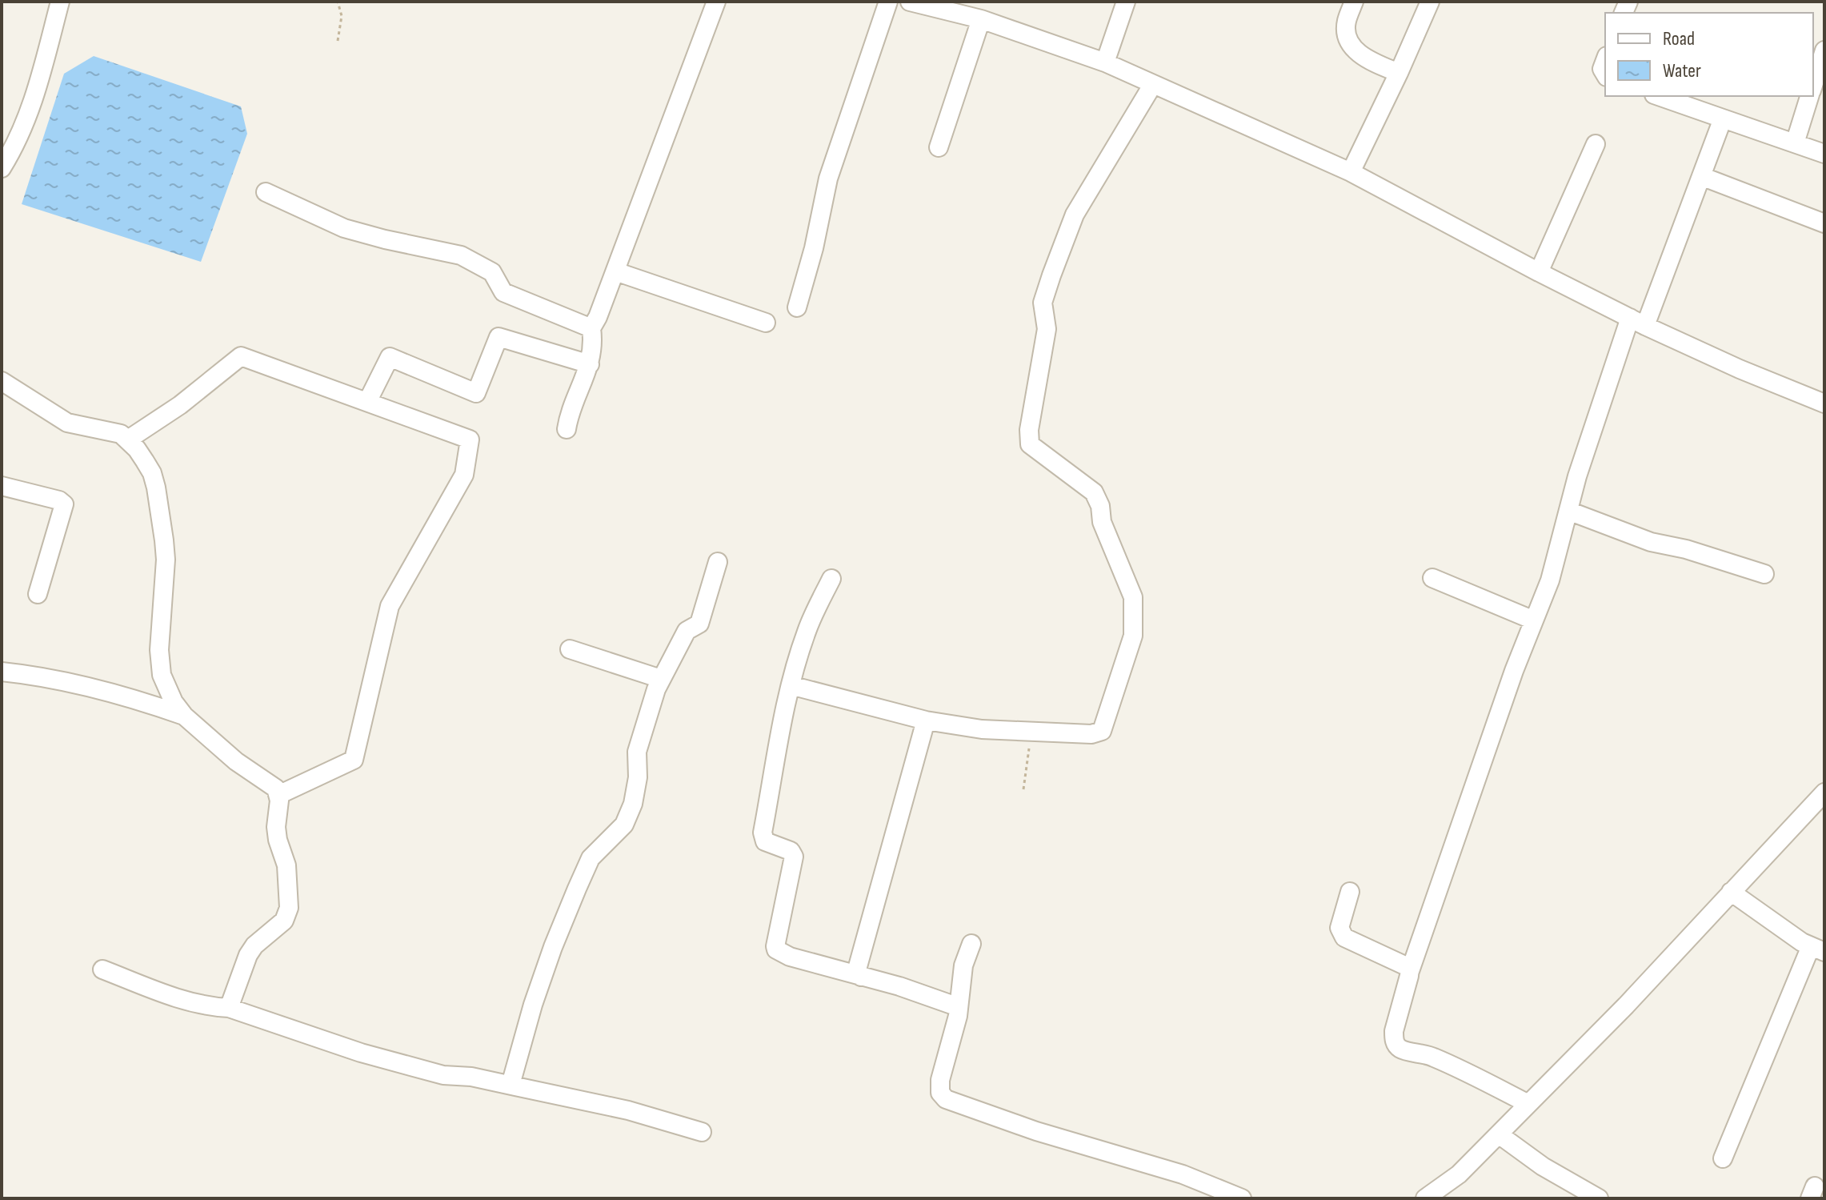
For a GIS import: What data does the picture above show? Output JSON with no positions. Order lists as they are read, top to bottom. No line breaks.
{"legend":["Road","Water"]}
